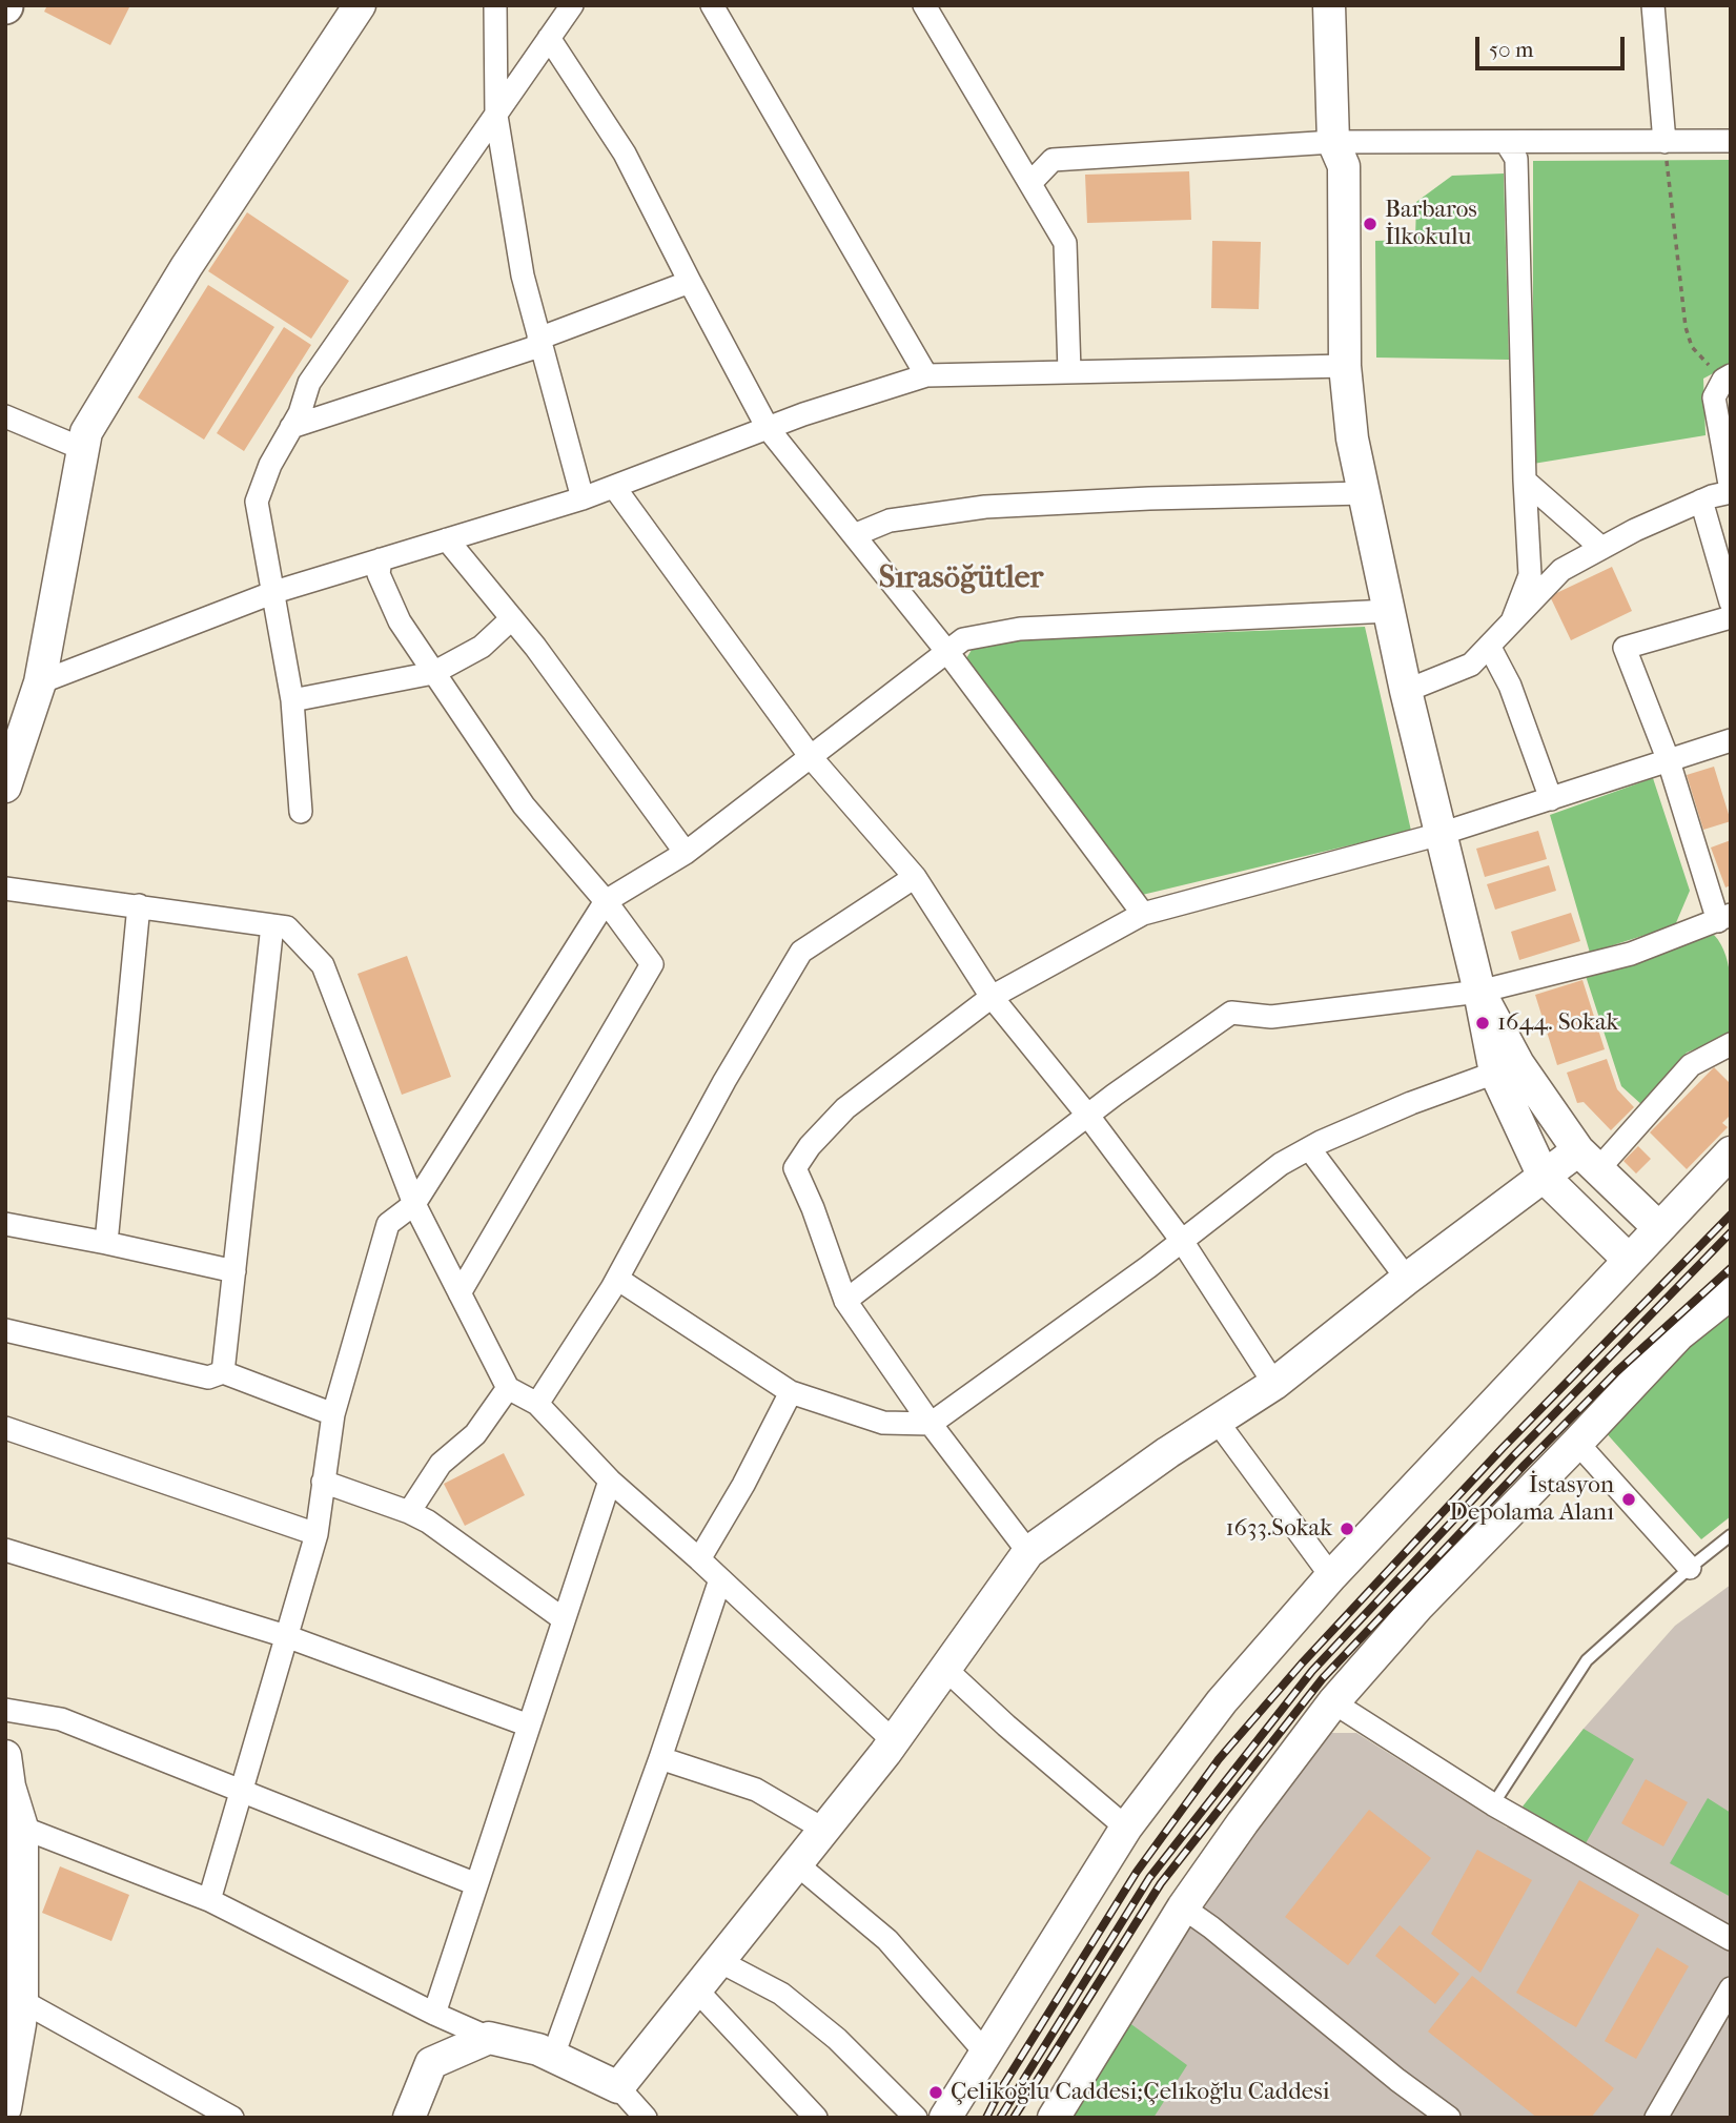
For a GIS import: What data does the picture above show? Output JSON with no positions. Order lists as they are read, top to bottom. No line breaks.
{"districts":["Sırasöğütler"],"places":["Barbaros İlkokulu","1644. Sokak","İstasyon Depolama Alanı","1633.Sokak","Çelikoğlu Caddesi;Çelıkoğlu Caddesi"],"scale_bar":"50 m"}
